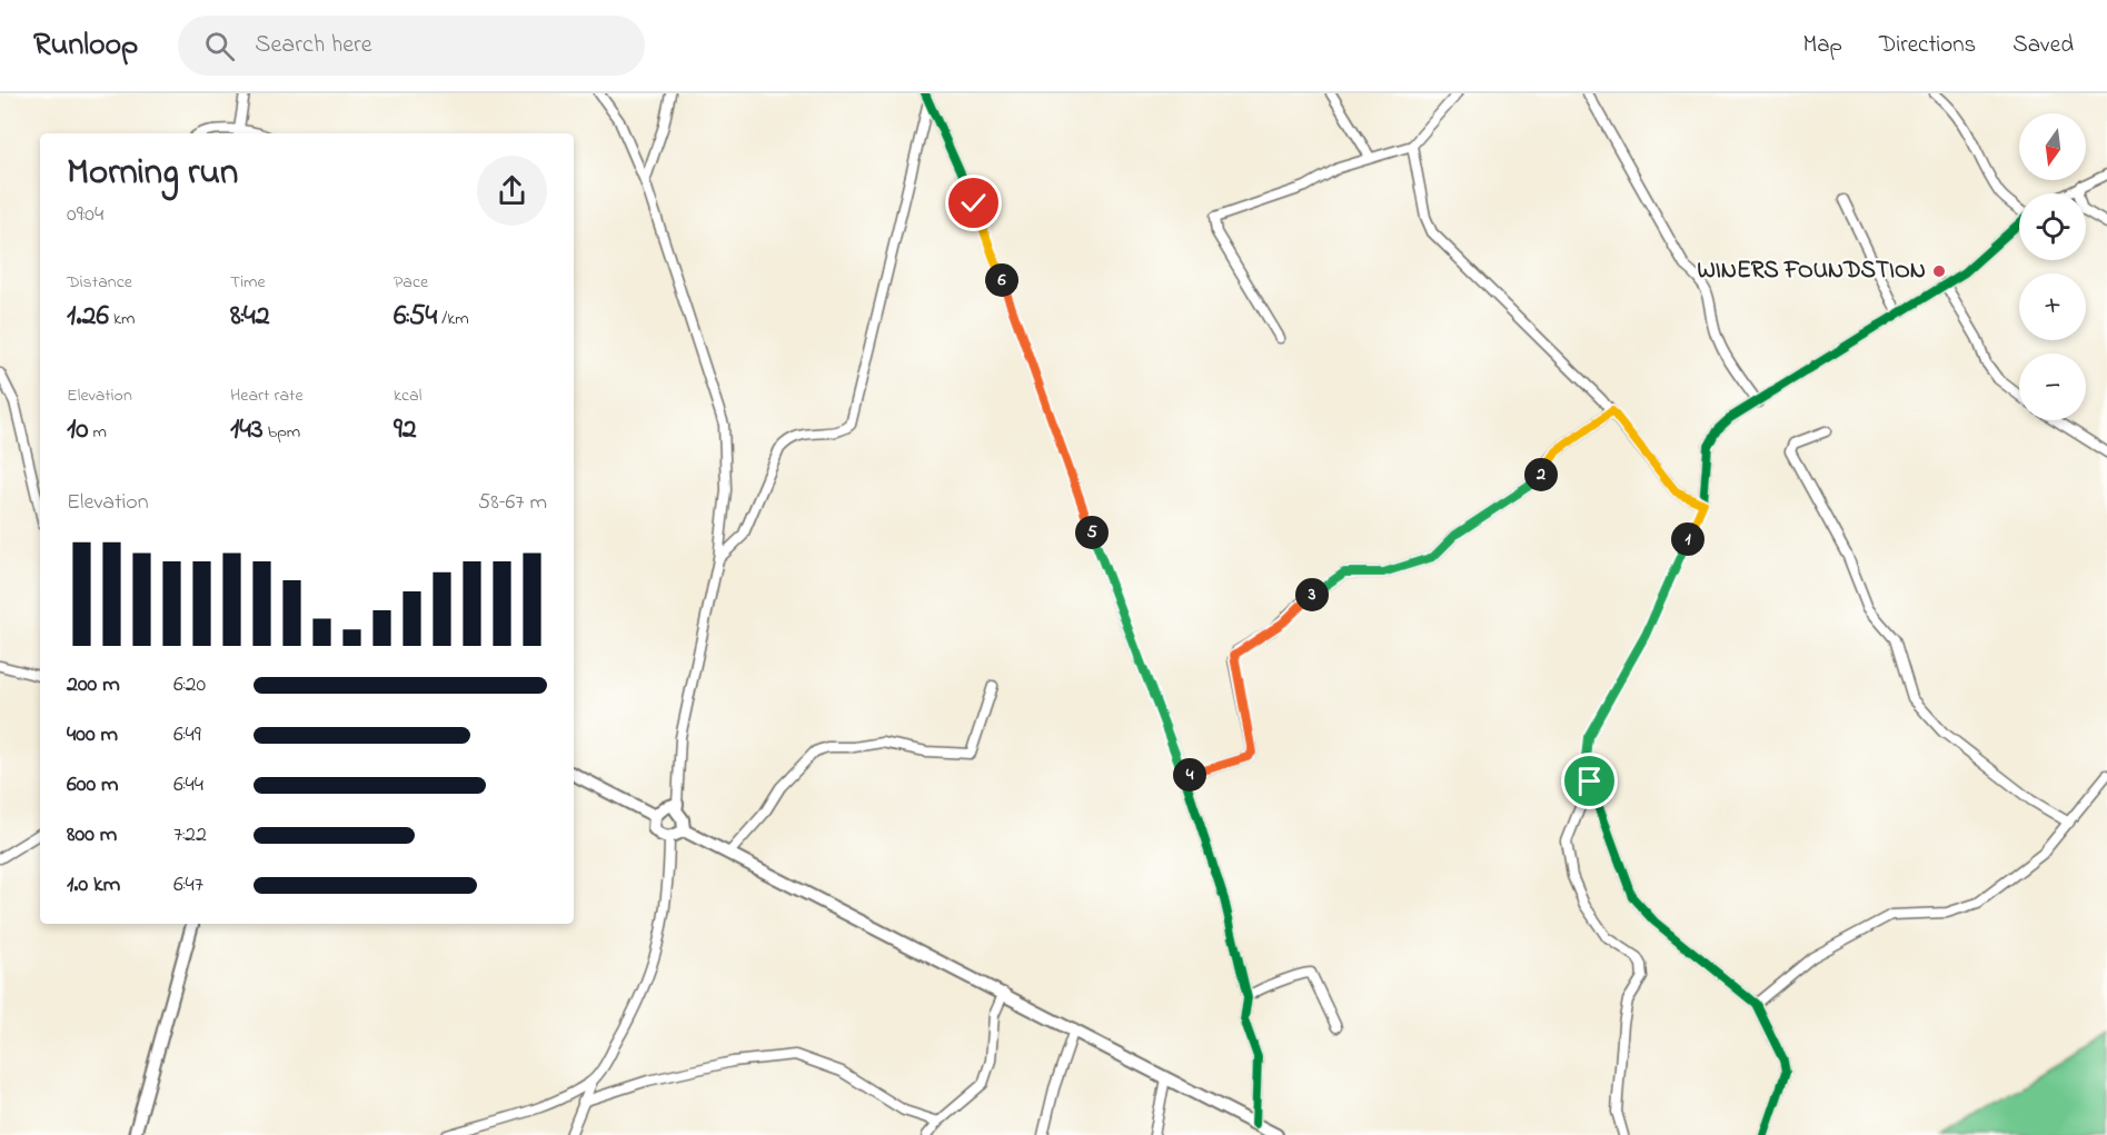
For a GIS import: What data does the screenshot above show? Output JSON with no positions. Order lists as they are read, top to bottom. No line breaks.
{"places":["WINERS FOUNDSTION"],"north":"bottom","page":{"header":"Runloop","search":"Search here","nav":["Map","Directions","Saved"],"map_buttons":["+","−"],"heading":["Morning run","09:04"],"stats":[["Distance","1.26 km"],["Time","8:42"],["Pace","6:54 /km"],["Elevation","10 m"],["Heart rate","143 bpm"],["kcal","92"]],"pins":["6","2","5","1","3","4"],"chart":["Elevation","58–67 m"],"list":[{"name":"200 m","note":"6:20"},{"name":"400 m","note":"6:49"},{"name":"600 m","note":"6:44"},{"name":"800 m","note":"7:22"},{"name":"1.0 km","note":"6:47"}]}}
